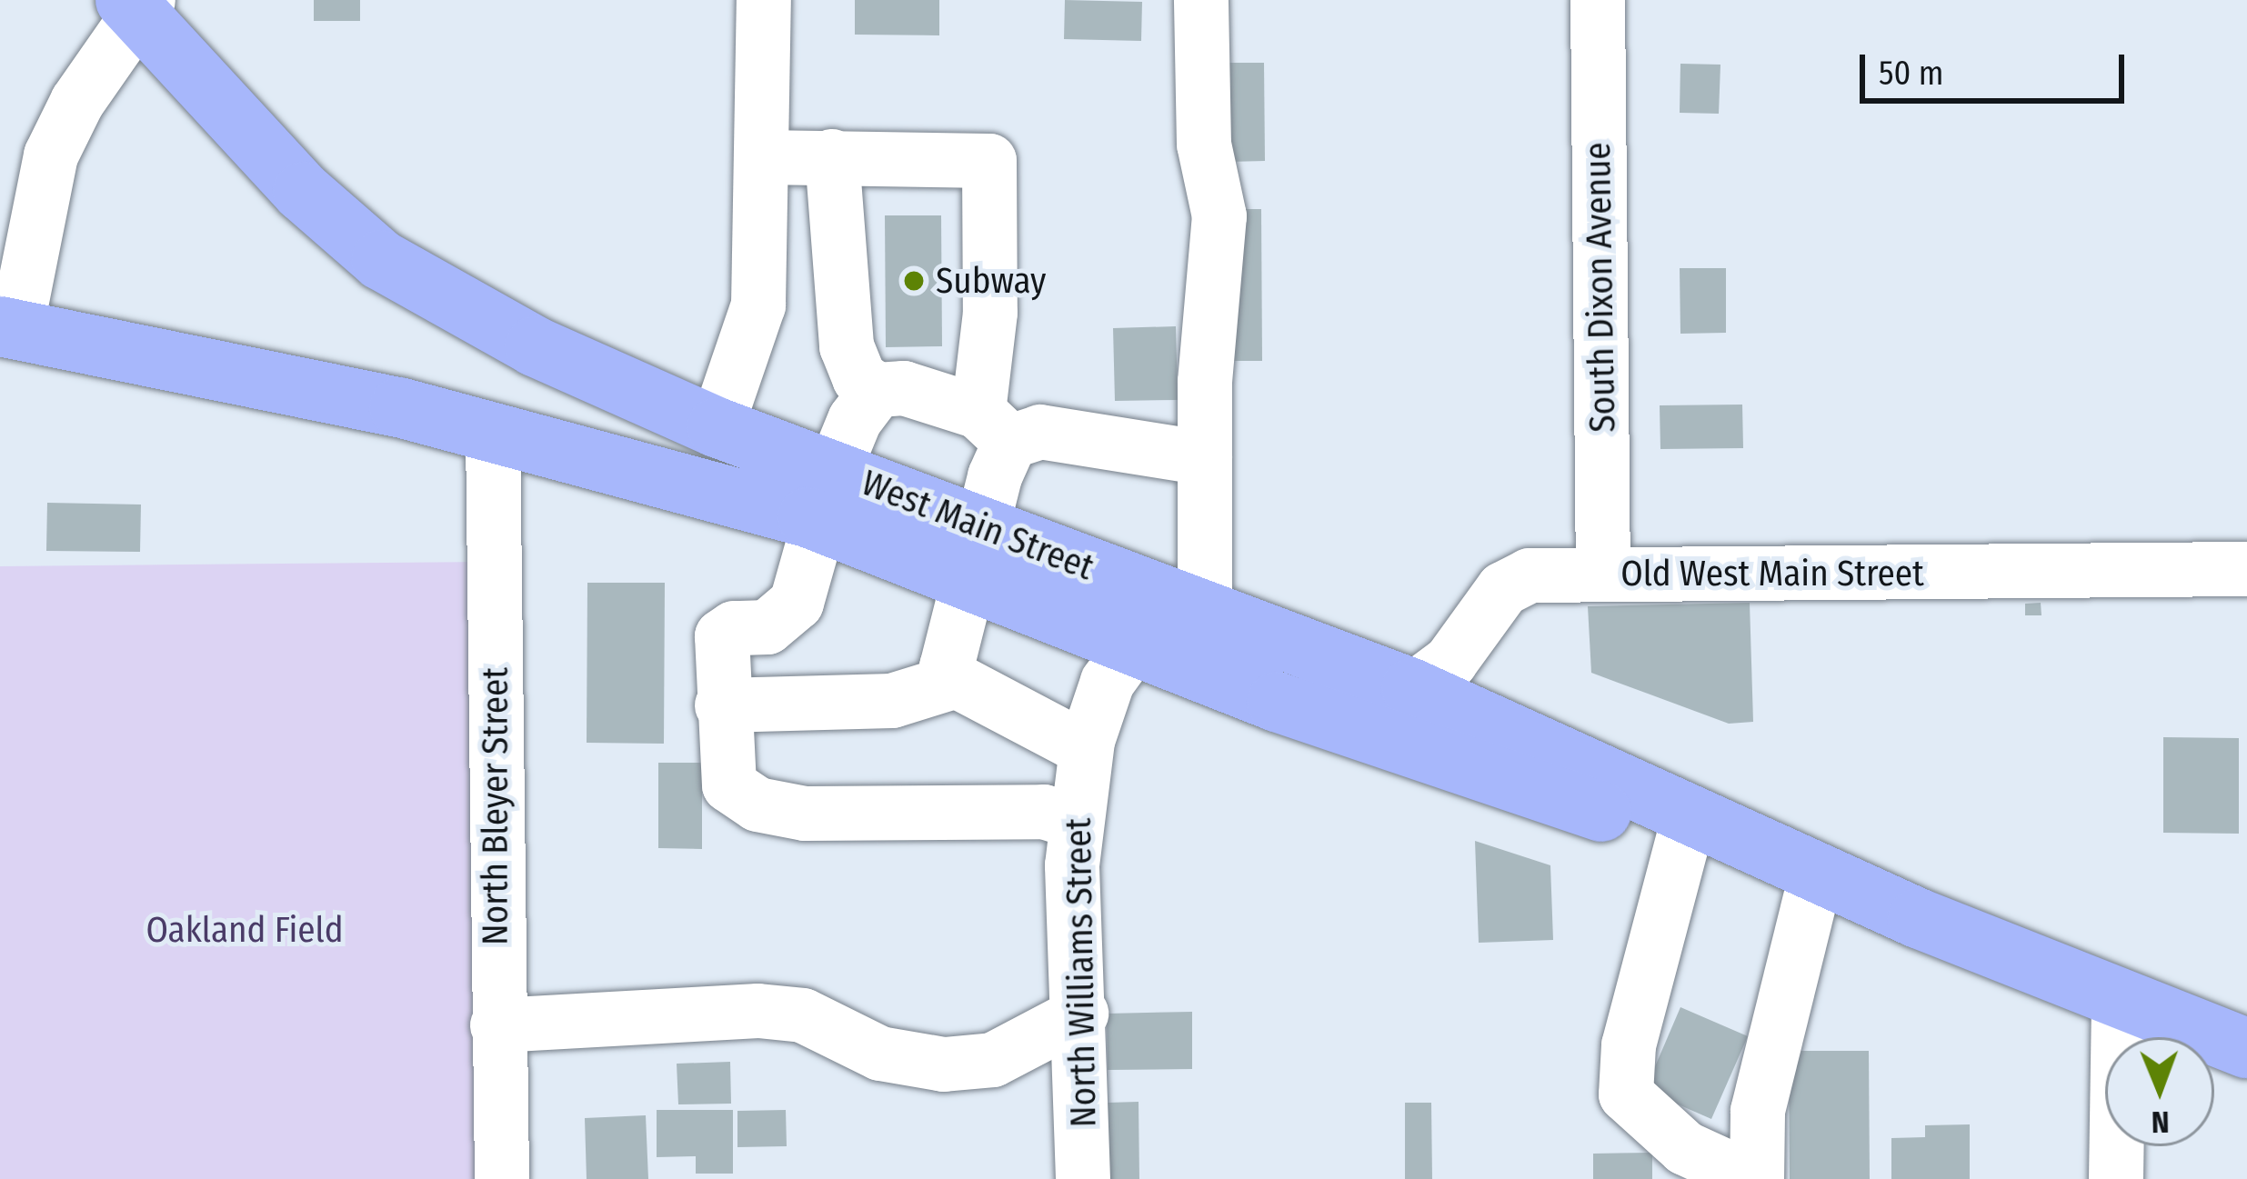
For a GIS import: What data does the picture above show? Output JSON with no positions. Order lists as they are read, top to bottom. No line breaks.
{"streets":{"highway":["West Main Street"],"street":["South Dixon Avenue","Old West Main Street","North Bleyer Street","North Williams Street"]},"crossings":[["South Dixon Avenue","Old West Main Street"],["West Main Street","Old West Main Street"],["West Main Street","North Bleyer Street"],["West Main Street","North Williams Street"]],"parks":["Oakland Field"],"places":["Subway"],"scale_bar":"50 m","north":"bottom"}
